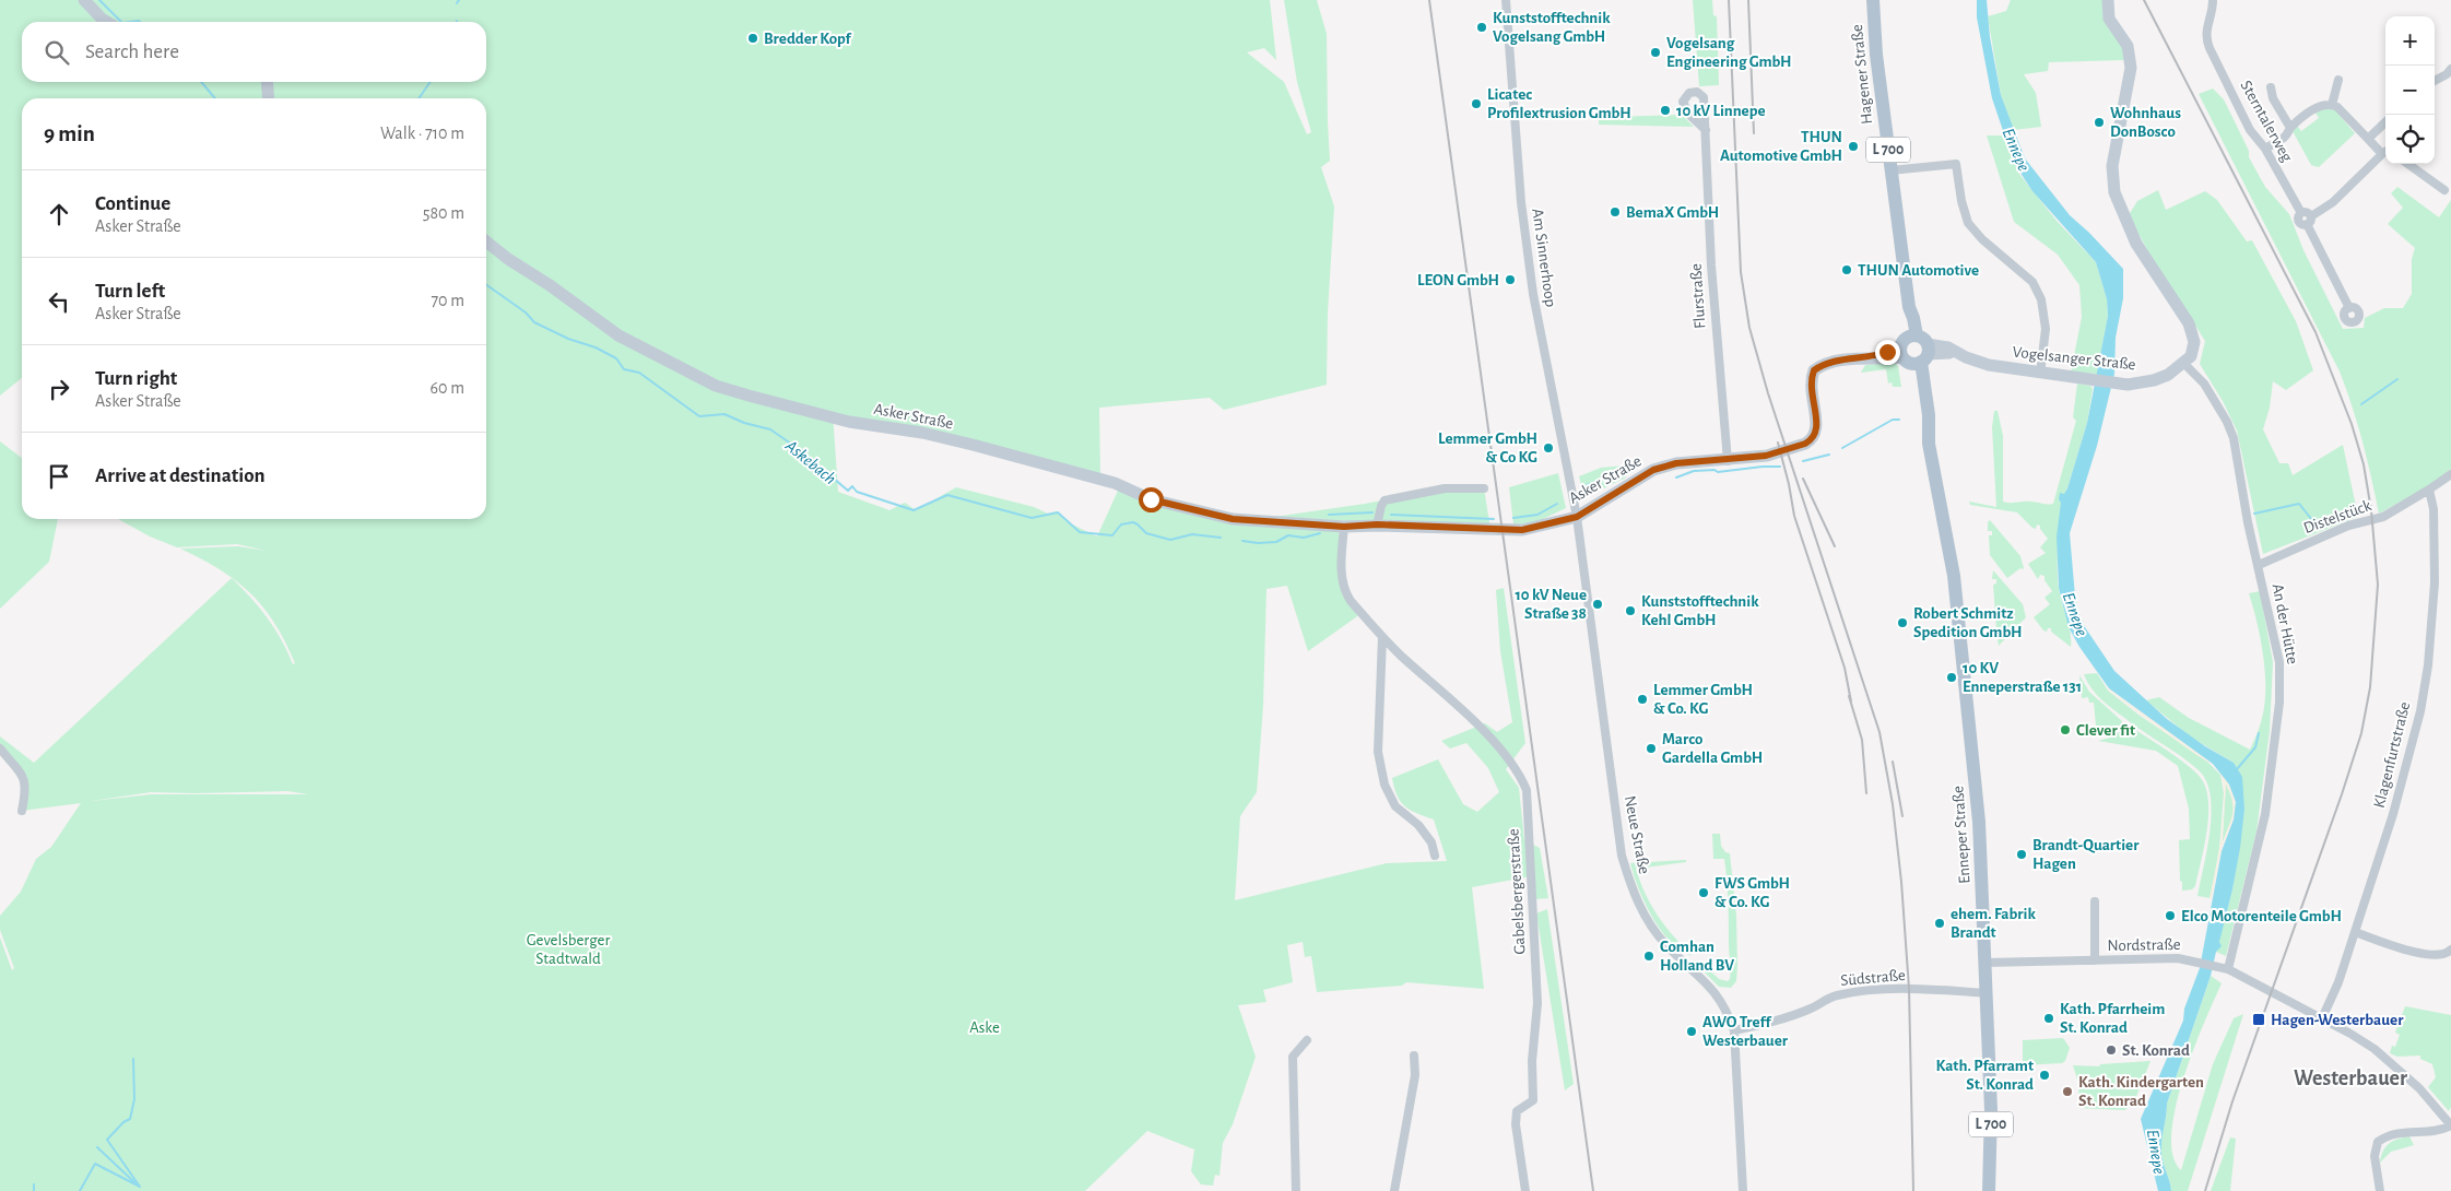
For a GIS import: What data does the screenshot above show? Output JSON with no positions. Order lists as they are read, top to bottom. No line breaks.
{"streets":{"main road":["Hagener Straße","L 700","Enneper Straße"],"street":["Sterntalerweg","Am Sinnerhoop","Flurstraße","Vogelsanger Straße","Asker Straße","Distelstück","An der Hütte","Klagenfurtstraße","Neue Straße","Gabelsbergerstraße","Nordstraße","Südstraße"]},"crossings":[["Hagener Straße","Vogelsanger Straße"],["Hagener Straße","Asker Straße"],["Hagener Straße","Enneper Straße"],["Am Sinnerhoop","Asker Straße"],["Am Sinnerhoop","Neue Straße"],["Flurstraße","Asker Straße"],["Vogelsanger Straße","Asker Straße"],["Vogelsanger Straße","An der Hütte"],["Asker Straße","Neue Straße"],["Asker Straße","Gabelsbergerstraße"],["Distelstück","An der Hütte"],["Distelstück","Klagenfurtstraße"],["An der Hütte","Nordstraße"],["Klagenfurtstraße","Nordstraße"],["Neue Straße","Südstraße"],["Enneper Straße","Nordstraße"],["Enneper Straße","Südstraße"]],"districts":["Westerbauer"],"water":["Ennepe","Askebach"],"parks":["Gevelsberger Stadtwald","Aske"],"places":{"other":["Kunststofftechnik Vogelsang GmbH","Bredder Kopf","Vogelsang Engineering GmbH","Licatec Profilextrusion GmbH","10 kV Linnepe","Wohnhaus DonBosco","THUN Automotive GmbH","BemaX GmbH","THUN Automotive","LEON GmbH","Lemmer GmbH & Co KG","10 kV Neue Straße 38","Kunststofftechnik Kehl GmbH","Robert Schmitz Spedition GmbH","10 KV Enneperstraße 131","Lemmer GmbH & Co. KG","Clever fit","Marco Gardella GmbH","Brandt-Quartier Hagen","FWS GmbH & Co. KG","Elco Motorenteile GmbH","ehem. Fabrik Brandt","Comhan Holland BV","Kath. Pfarrheim St. Konrad","AWO Treff Westerbauer","St. Konrad","Kath. Pfarramt St. Konrad","Kath. Kindergarten St. Konrad"],"transit":["Hagen-Westerbauer"]},"page":{"map_buttons":["+","−"],"search":"Search here","heading":["9 min","Walk · 710 m"],"list":[["Continue","Asker Straße","580 m"],["Turn left","Asker Straße","70 m"],["Turn right","Asker Straße","60 m"],"Arrive at destination"]}}
